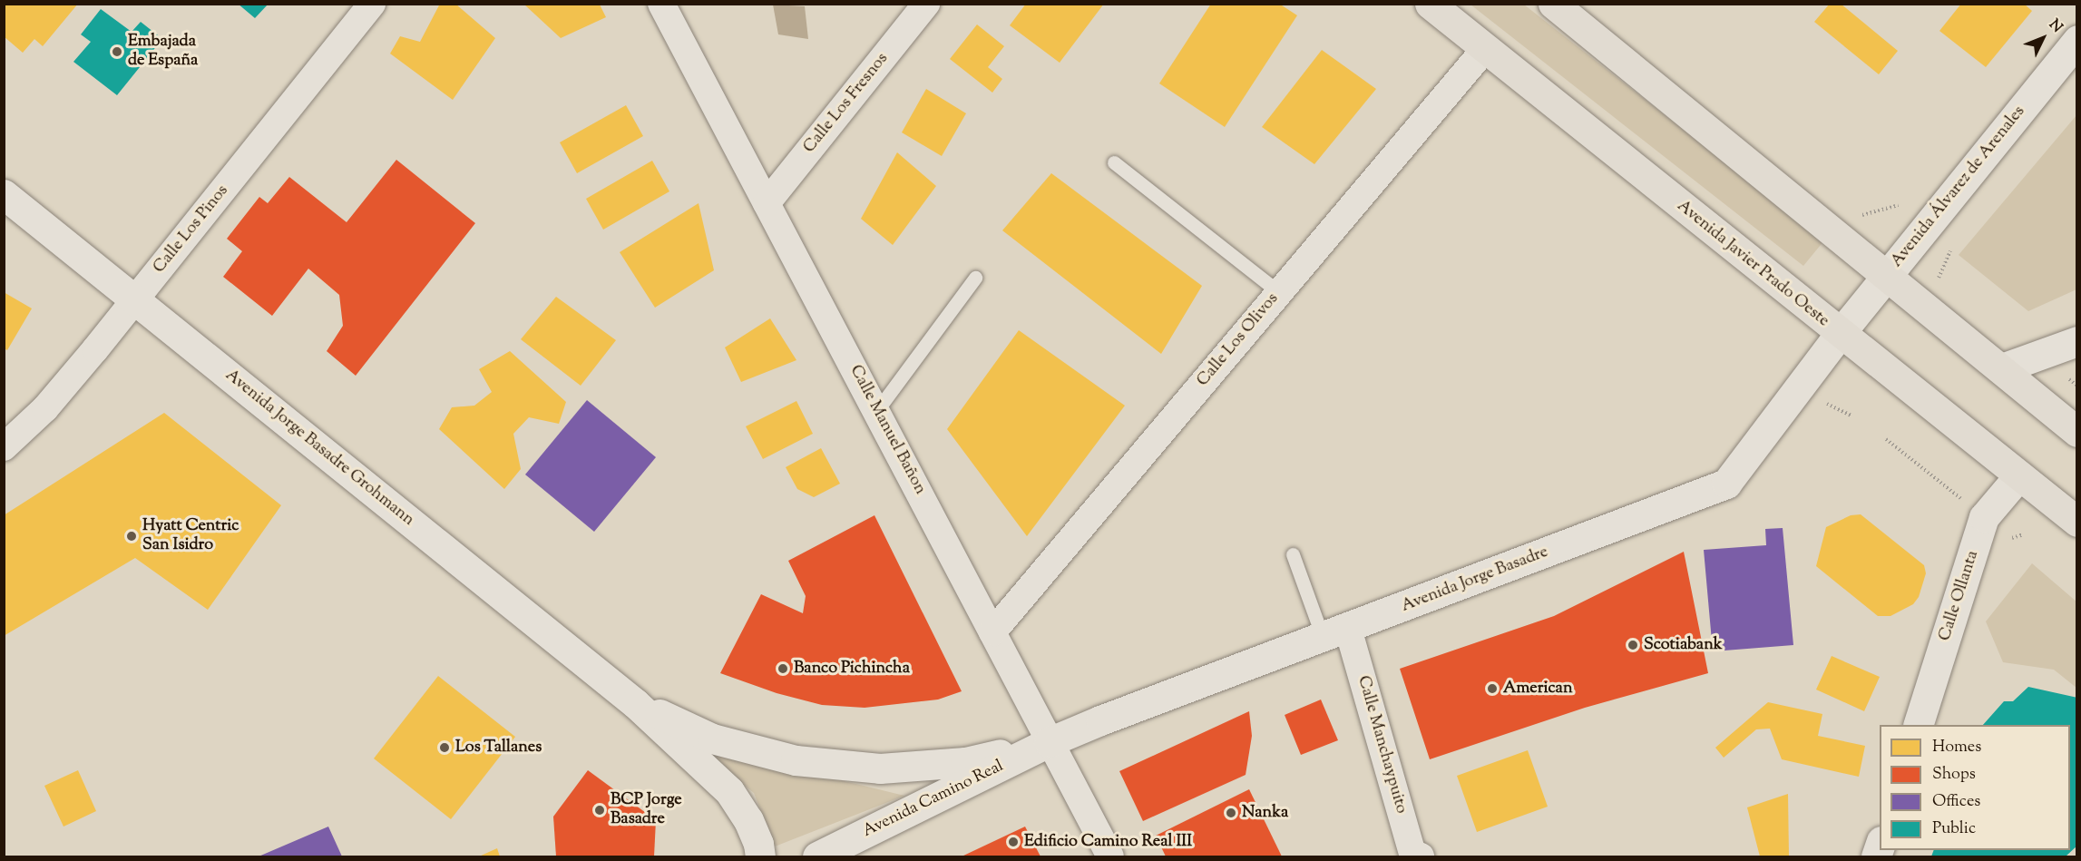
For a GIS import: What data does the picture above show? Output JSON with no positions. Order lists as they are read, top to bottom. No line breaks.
{"streets":{"main road":["Avenida Javier Prado Oeste"],"street":["Calle Los Fresnos","Avenida Álvarez de Arenales","Calle Los Pinos","Calle Los Olivos","Calle Manuel Bañon","Avenida Jorge Basadre Grohmann","Avenida Jorge Basadre","Calle Ollanta","Calle Manchaypuito","Avenida Camino Real"]},"crossings":[["Calle Los Fresnos","Calle Manuel Bañon"],["Avenida Álvarez de Arenales","Avenida Javier Prado Oeste"],["Avenida Álvarez de Arenales","Avenida Jorge Basadre"],["Calle Los Pinos","Avenida Jorge Basadre Grohmann"],["Avenida Javier Prado Oeste","Calle Los Olivos"],["Avenida Javier Prado Oeste","Avenida Jorge Basadre"],["Avenida Javier Prado Oeste","Calle Ollanta"],["Calle Los Olivos","Calle Manuel Bañon"],["Calle Manuel Bañon","Avenida Jorge Basadre Grohmann"],["Calle Manuel Bañon","Avenida Jorge Basadre"],["Calle Manuel Bañon","Avenida Camino Real"],["Avenida Jorge Basadre Grohmann","Avenida Jorge Basadre"],["Avenida Jorge Basadre Grohmann","Avenida Camino Real"],["Avenida Jorge Basadre","Calle Manchaypuito"],["Avenida Jorge Basadre","Avenida Camino Real"]],"places":["Embajada de España","Hyatt Centric San Isidro","Scotiabank","Banco Pichincha","American","Los Tallanes","BCP Jorge Basadre","Nanka","Edificio Camino Real III"],"legend":["Homes","Shops","Offices","Public"],"north":"top right"}
